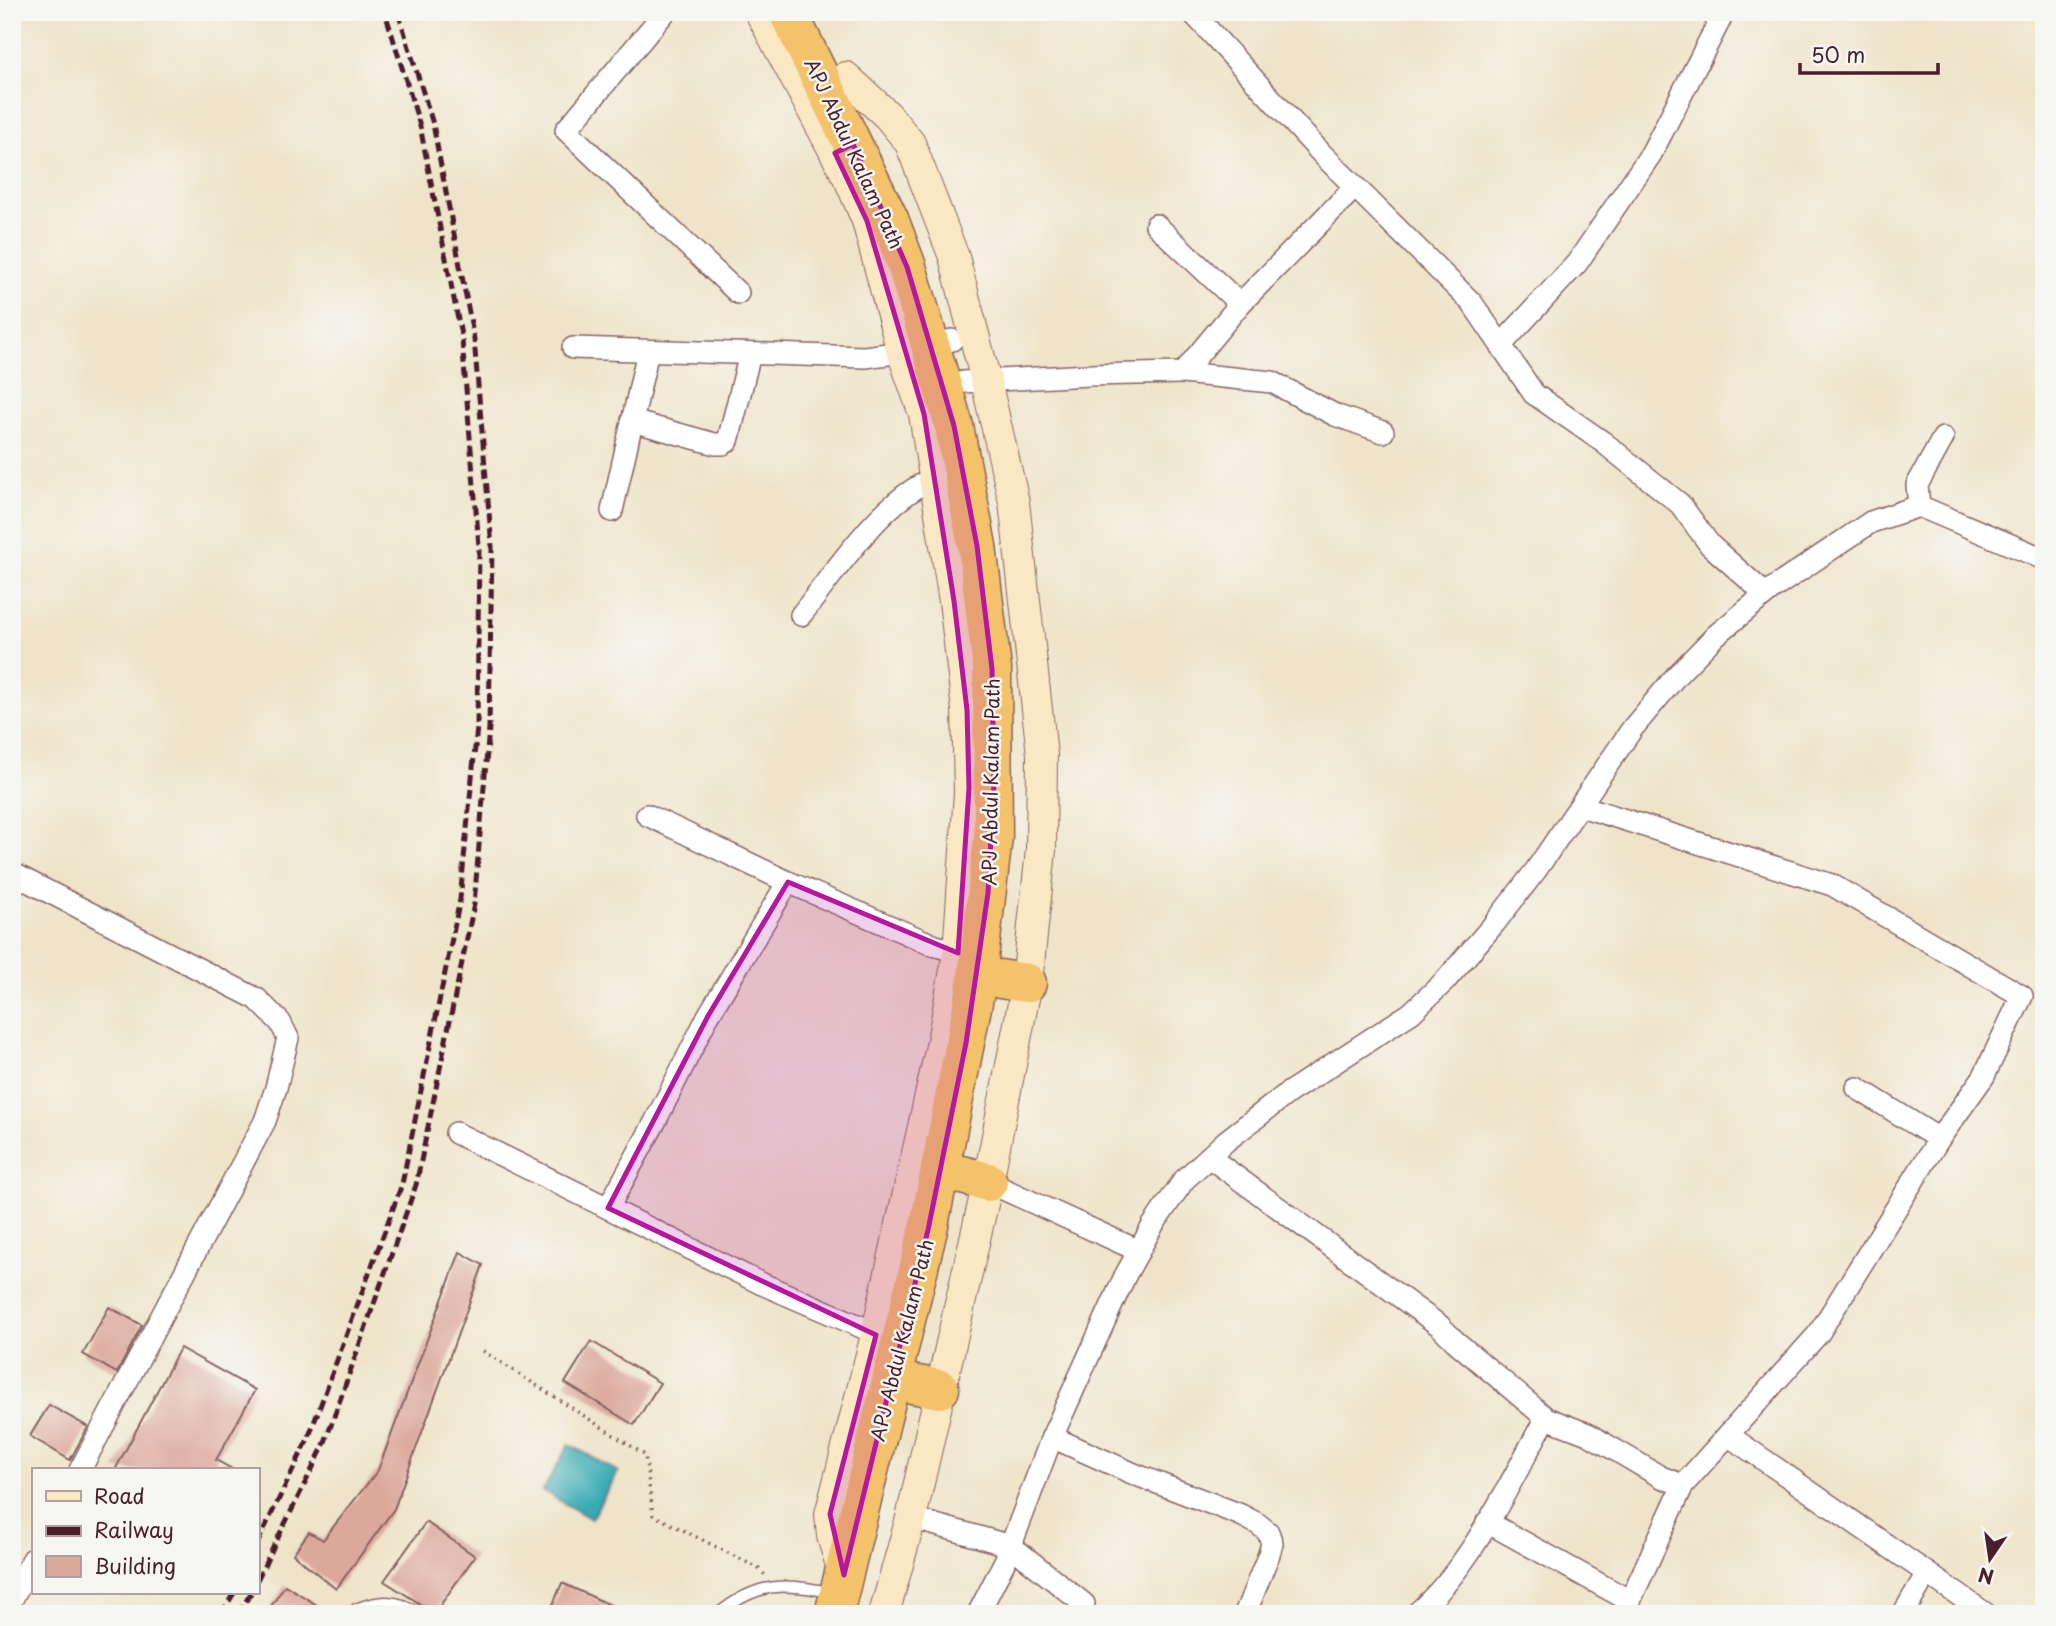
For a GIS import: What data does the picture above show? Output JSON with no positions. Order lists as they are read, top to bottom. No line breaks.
{"streets":{"highway":["APJ Abdul Kalam Path"]},"legend":["Road","Railway","Building"],"scale_bar":"50 m","north":"bottom"}
